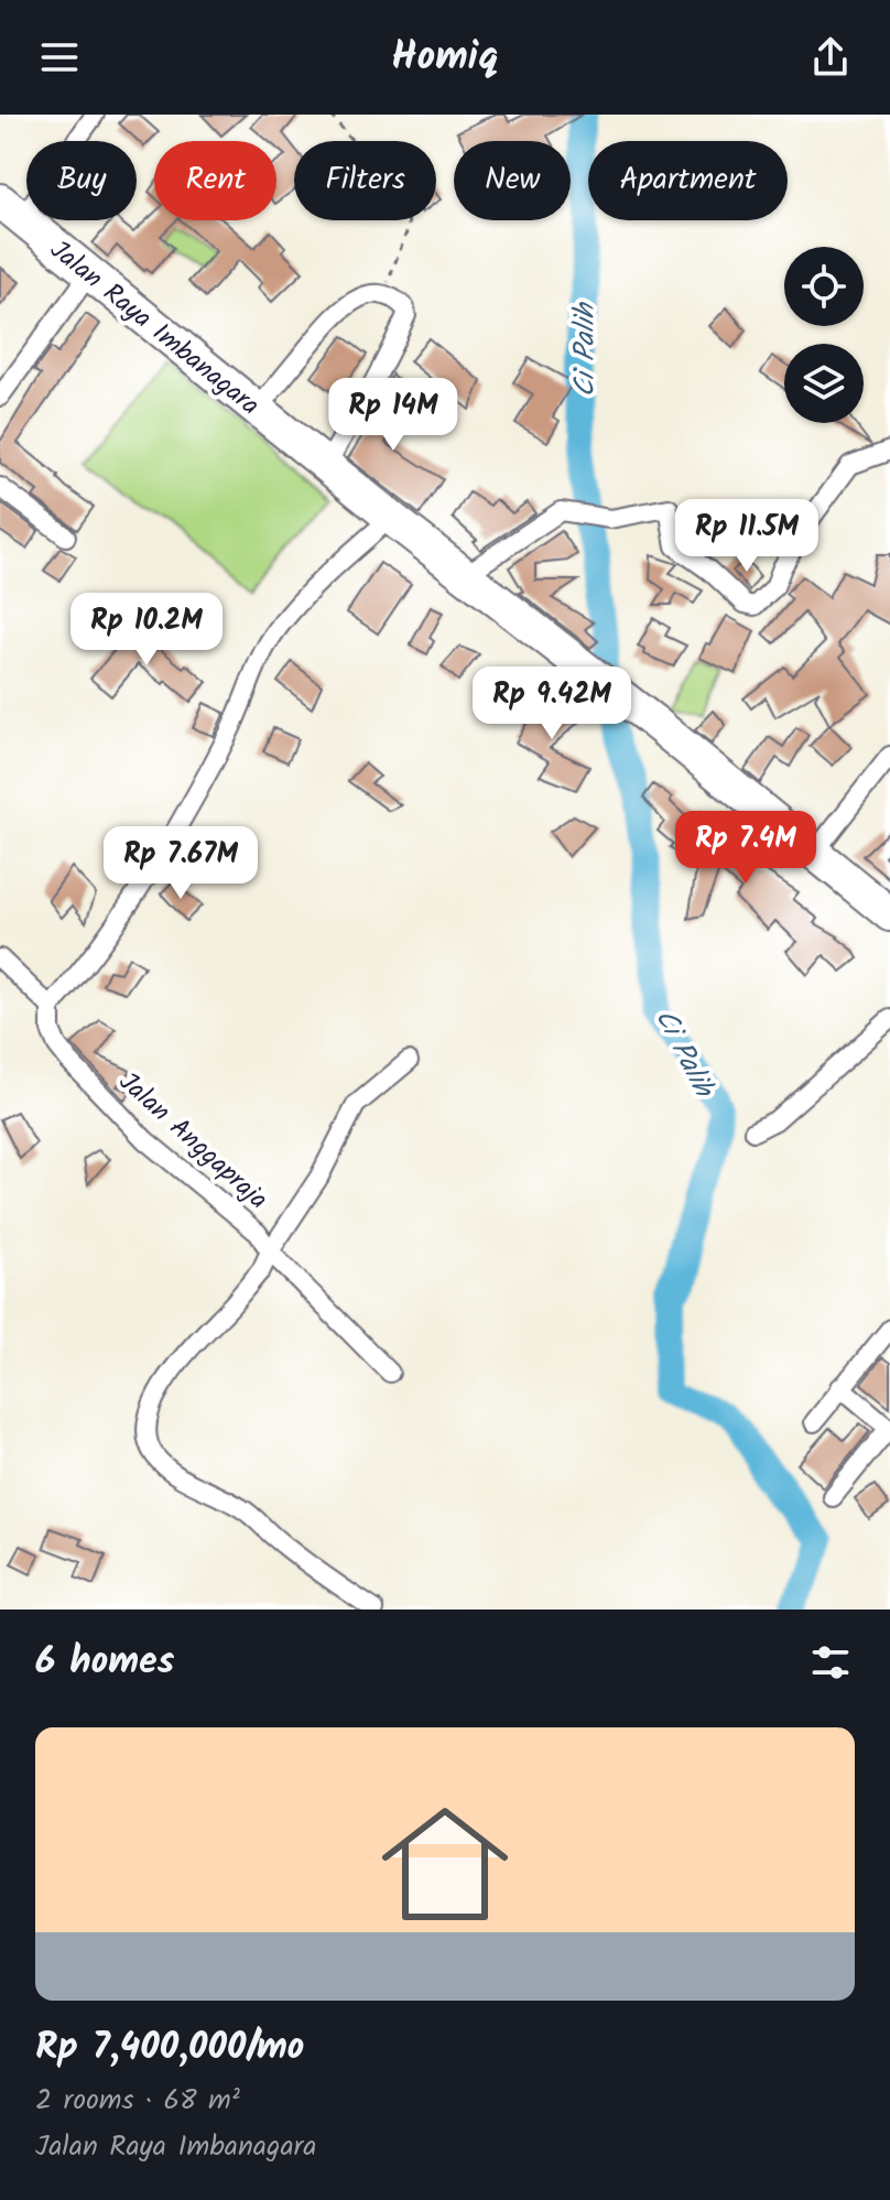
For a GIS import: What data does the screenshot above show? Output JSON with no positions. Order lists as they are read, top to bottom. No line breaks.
{"streets":{"highway":["Jalan Raya Imbanagara"],"street":["Jalan Anggapraja"]},"water":["Ci Palih"],"page":{"header":"Homiq","chip":["Buy","Rent","Filters","New","Apartment"],"price":["Rp 14M","Rp 11.5M","Rp 10.2M","Rp 9.42M","Rp 7.4M","Rp 7.67M"],"heading":"6 homes","list":[{"name":"Rp 7,400,000/mo","note":"2 rooms · 68 m² · Jalan Raya Imbanagara"}]}}
